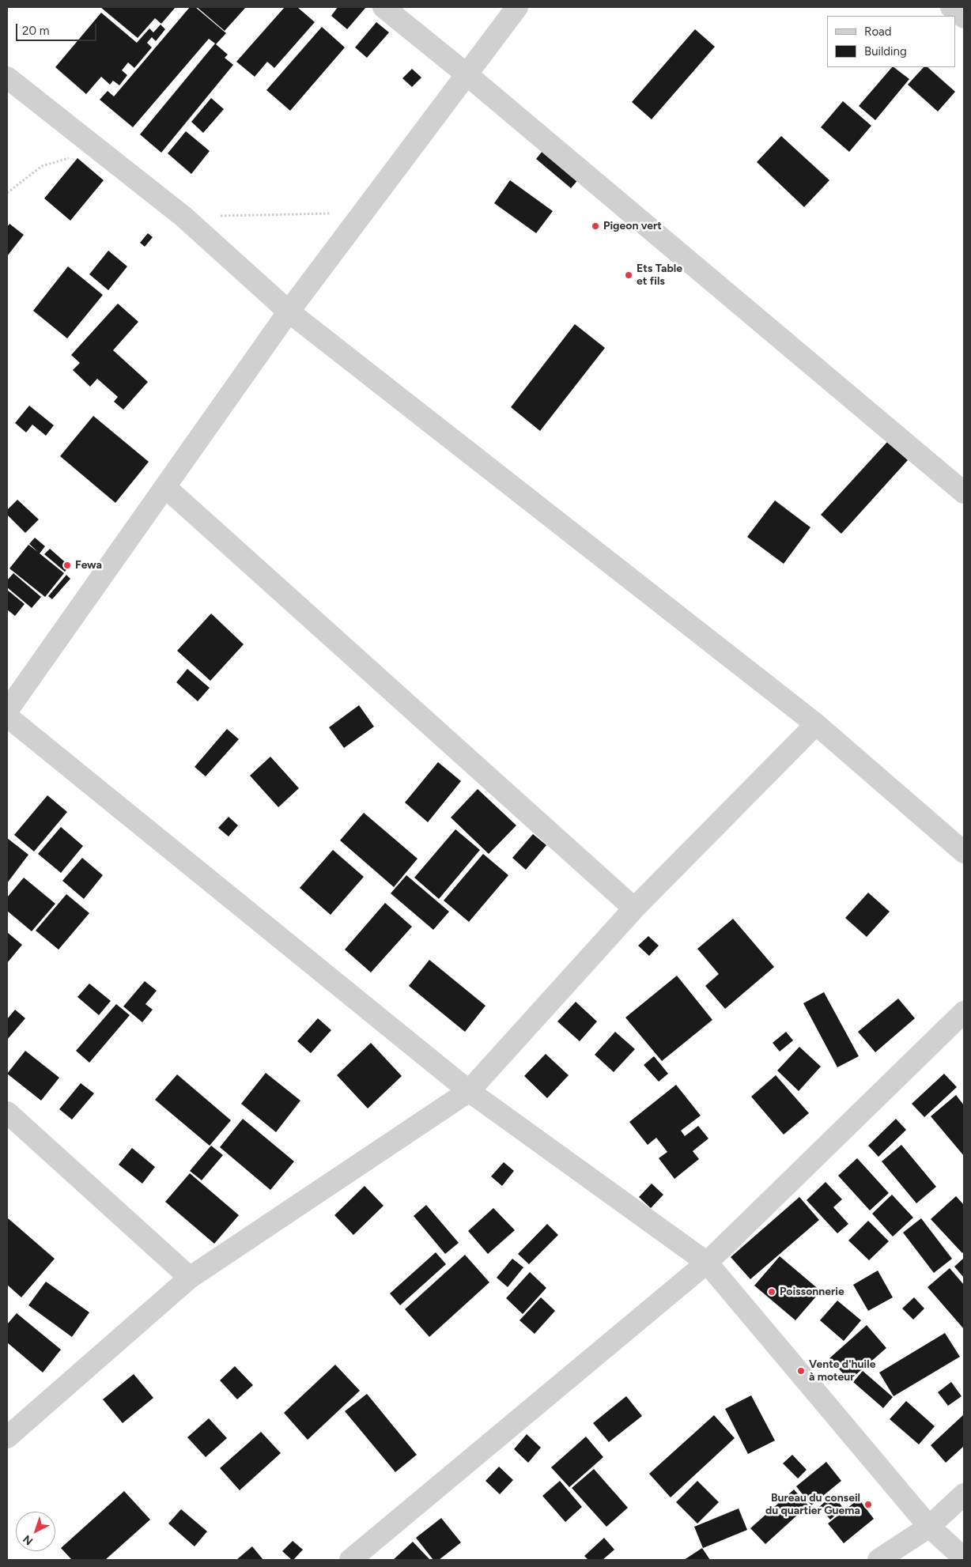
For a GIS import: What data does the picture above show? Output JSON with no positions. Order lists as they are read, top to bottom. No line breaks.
{"places":["Pigeon vert","Ets Table et fils","Fewa","Poissonnerie","Vente d'huile à moteur","Bureau du conseil du quartier Guema"],"legend":["Road","Building"],"scale_bar":"20 m","north":"bottom left"}
